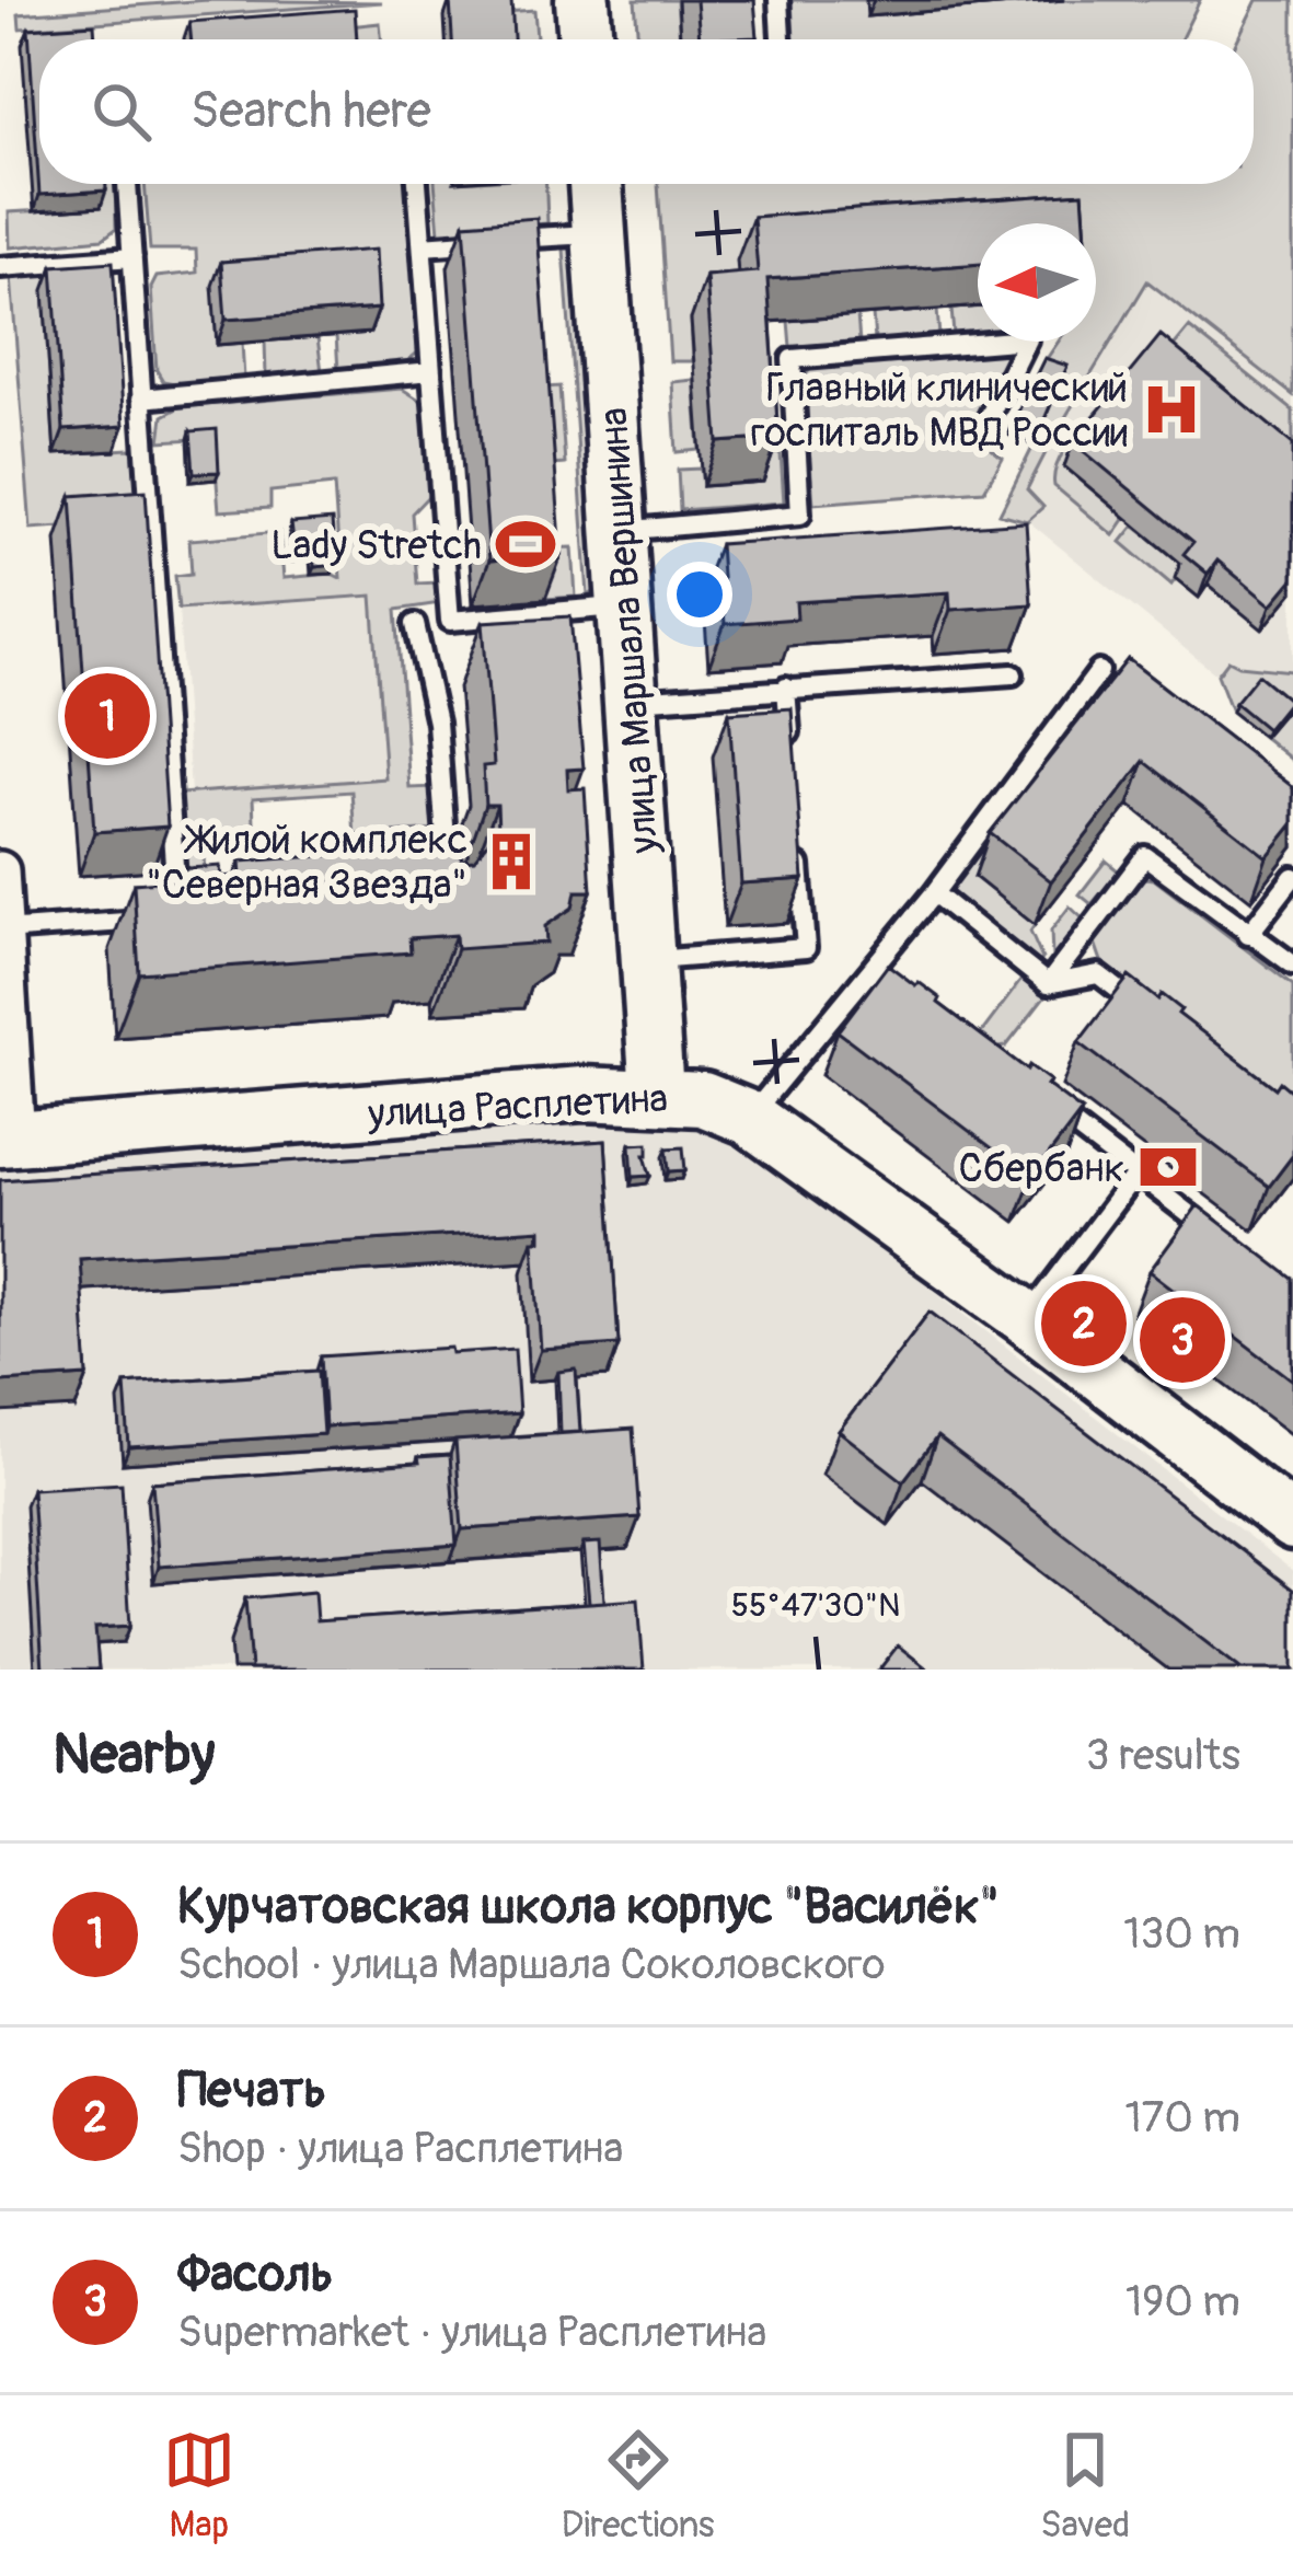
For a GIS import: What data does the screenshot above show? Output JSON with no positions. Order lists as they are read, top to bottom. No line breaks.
{"streets":{"street":["улица Маршала Вершинина","улица Расплетина"]},"crossings":[["улица Маршала Вершинина","улица Расплетина"]],"places":{"hospital":["Главный клинический госпиталь МВД России"],"sports":["Lady Stretch"],"building":["Жилой комплекс \"Северная Звезда\""],"bank":["Сбербанк"]},"north":"left","page":{"search":"Search here","pins":["1","2","3"],"heading":["Nearby","3 results"],"list":[{"mark":"1","name":"Курчатовская школа корпус \"Василёк\"","note":"School · улица Маршала Соколовского","value":"130 m"},{"mark":"2","name":"Печать","note":"Shop · улица Расплетина","value":"170 m"},{"mark":"3","name":"Фасоль","note":"Supermarket · улица Расплетина","value":"190 m"}],"nav":["Map","Directions","Saved"]},"coordinates":["55°47'30\"N"]}
